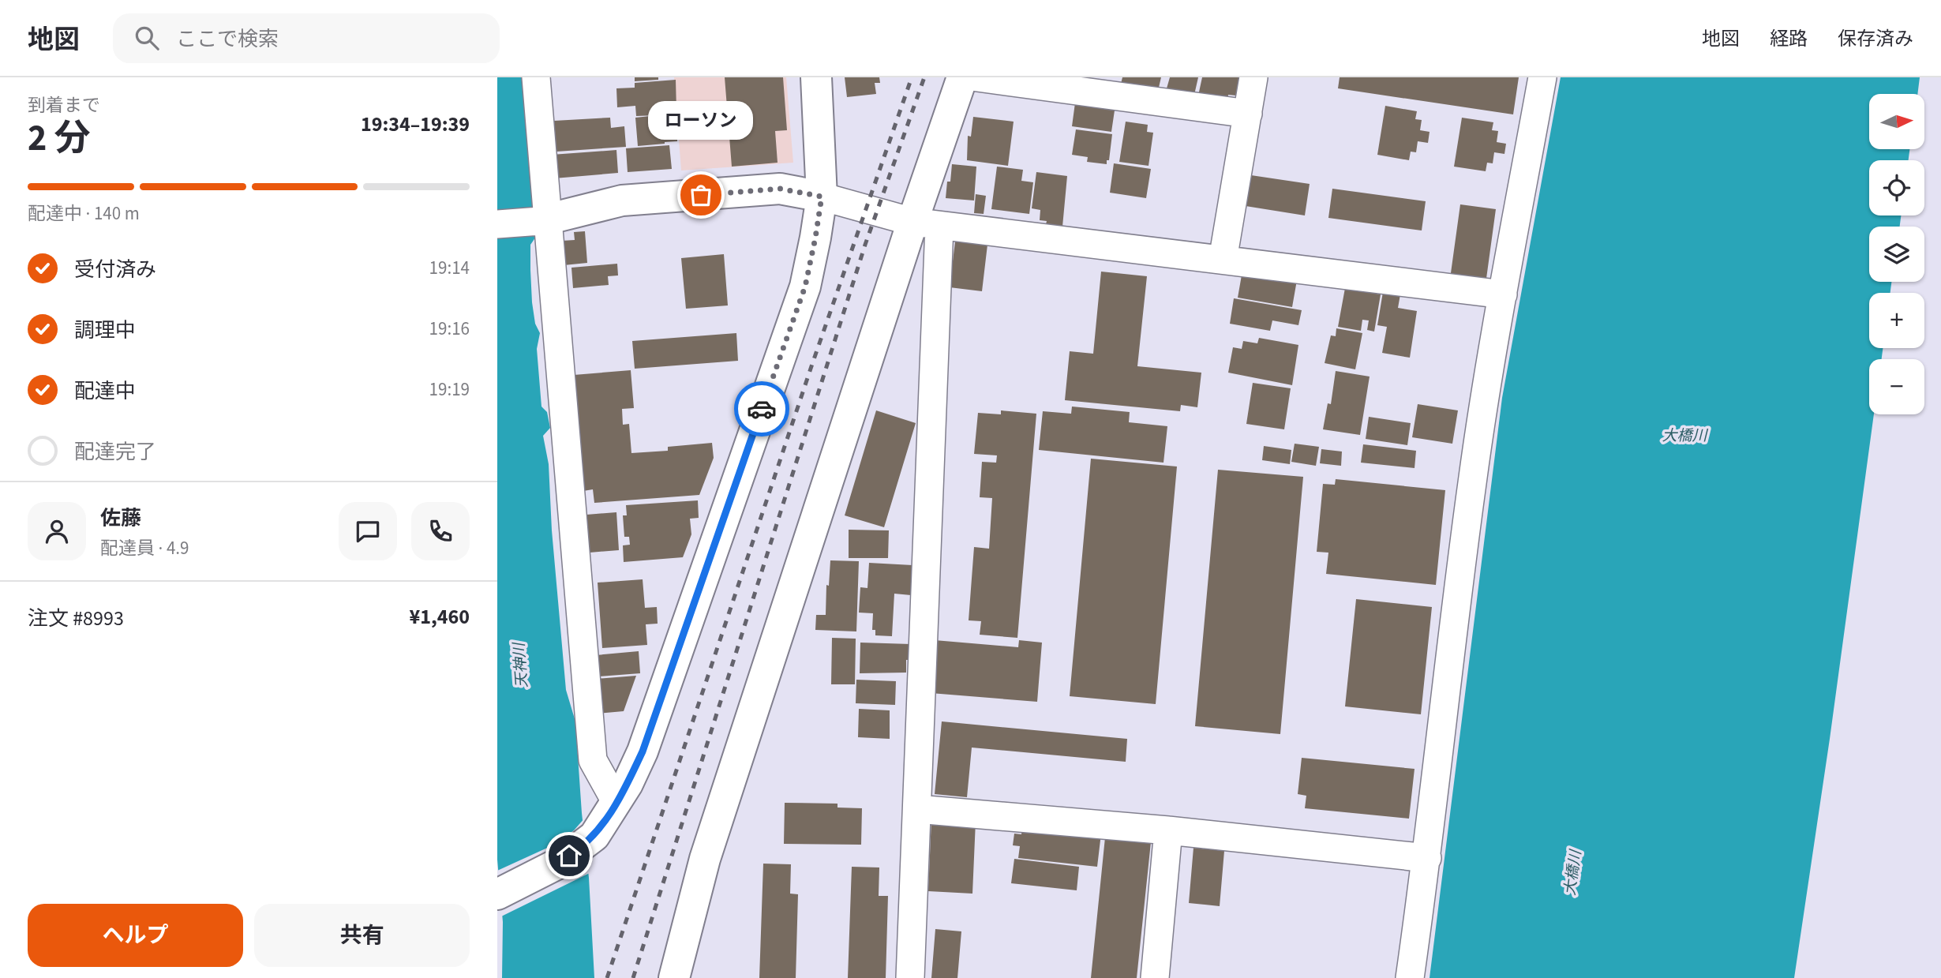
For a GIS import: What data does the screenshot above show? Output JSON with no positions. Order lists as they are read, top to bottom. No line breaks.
{"water":["大橋川","天神川"],"places":["ローソン"],"north":"right","page":{"header":"地図","search":"ここで検索","nav":["地図","経路","保存済み"],"heading":["2 分","到着まで","19:34–19:39"],"panel":["佐藤","配達員 · 4.9","注文 #8993","¥1,460"],"map_buttons":["+","−"],"bubble":"ローソン","bar":"配達中 · 140 m","list":[["受付済み","19:14"],["調理中","19:16"],["配達中","19:19"],"配達完了"],"buttons":["ヘルプ","共有"]}}
